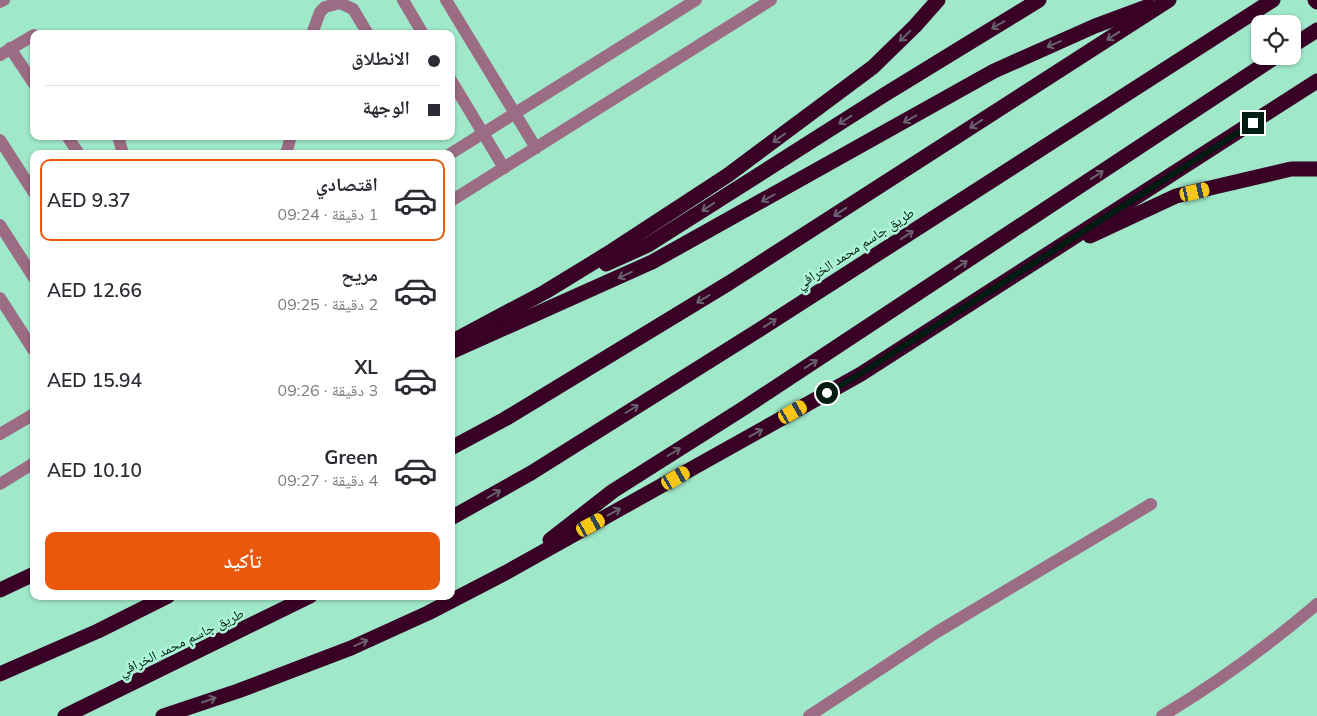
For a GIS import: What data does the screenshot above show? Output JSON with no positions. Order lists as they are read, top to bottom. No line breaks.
{"streets":{"highway":["طريق جاسم محمد الخرافي"]},"page":{"banner":["الانطلاق","الوجهة"],"list":[{"name":"اقتصادي","note":"1 دقيقة · 09:24","value":"AED 9.37"},{"name":"مريح","note":"2 دقيقة · 09:25","value":"AED 12.66"},{"name":"XL","note":"3 دقيقة · 09:26","value":"AED 15.94"},{"name":"Green","note":"4 دقيقة · 09:27","value":"AED 10.10"}],"buttons":"تأكيد"}}
